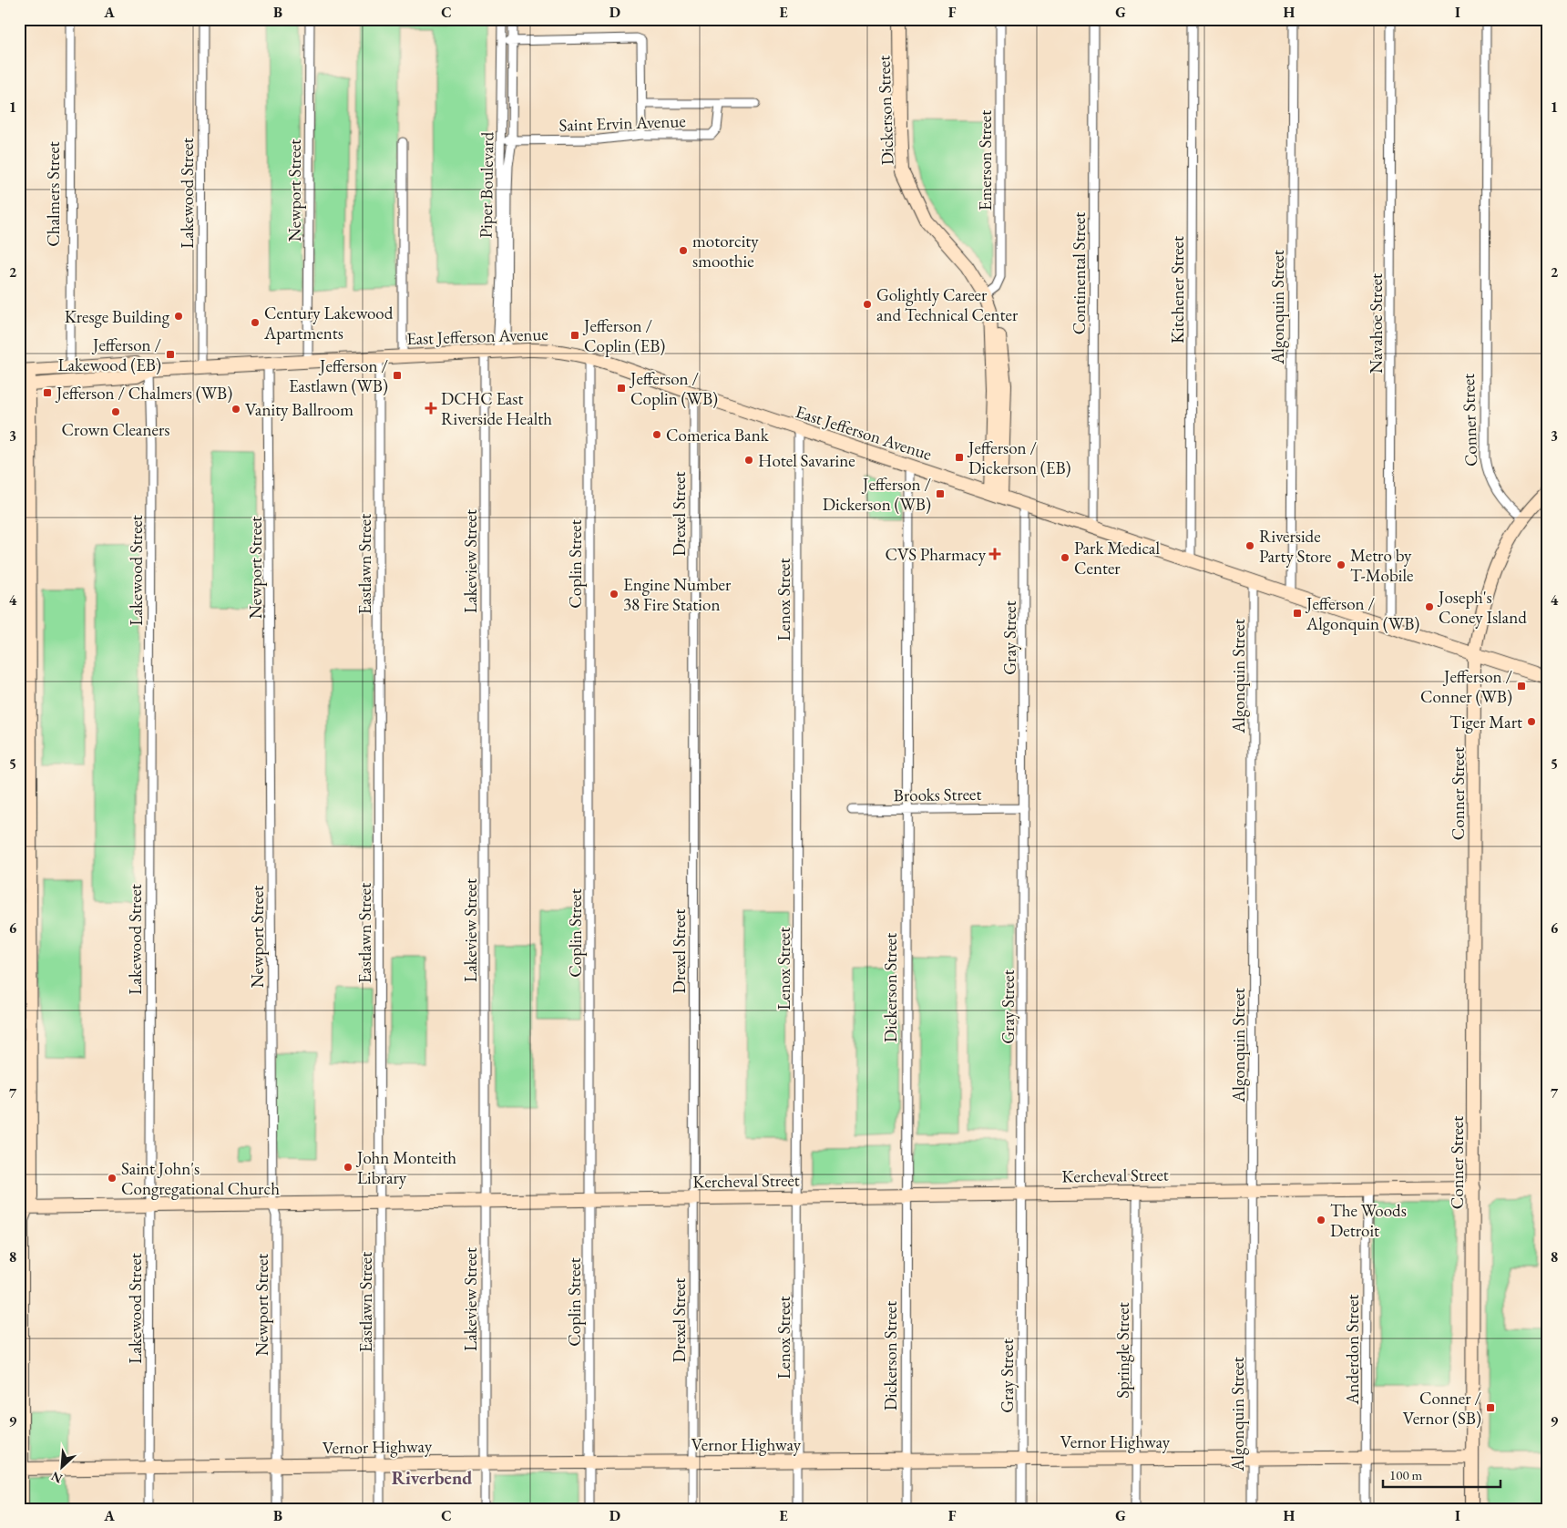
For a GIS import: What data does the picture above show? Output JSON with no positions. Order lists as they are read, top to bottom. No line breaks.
{"streets":{"street":["Dickerson Street","Saint Ervin Avenue","Emerson Street","Piper Boulevard","Newport Street","Lakewood Street","Chalmers Street","Continental Street","Kitchener Street","Algonquin Street","Navahoe Street","East Jefferson Avenue","Conner Street","Drexel Street","Lakeview Street","Eastlawn Street","Coplin Street","Lenox Street","Gray Street","Brooks Street","Kercheval Street","Anderdon Street","Springle Street","Vernor Highway"]},"crossings":[["Dickerson Street","Emerson Street"],["Dickerson Street","East Jefferson Avenue"],["Dickerson Street","Brooks Street"],["Dickerson Street","Kercheval Street"],["Dickerson Street","Vernor Highway"],["Saint Ervin Avenue","Piper Boulevard"],["Piper Boulevard","East Jefferson Avenue"],["Newport Street","East Jefferson Avenue"],["Newport Street","Kercheval Street"],["Newport Street","Vernor Highway"],["Lakewood Street","East Jefferson Avenue"],["Lakewood Street","Kercheval Street"],["Lakewood Street","Vernor Highway"],["Chalmers Street","East Jefferson Avenue"],["Continental Street","East Jefferson Avenue"],["Kitchener Street","East Jefferson Avenue"],["Algonquin Street","East Jefferson Avenue"],["Algonquin Street","Kercheval Street"],["Algonquin Street","Vernor Highway"],["Navahoe Street","East Jefferson Avenue"],["East Jefferson Avenue","Conner Street"],["East Jefferson Avenue","Drexel Street"],["East Jefferson Avenue","Lakeview Street"],["East Jefferson Avenue","Eastlawn Street"],["East Jefferson Avenue","Coplin Street"],["East Jefferson Avenue","Lenox Street"],["East Jefferson Avenue","Gray Street"],["Conner Street","Kercheval Street"],["Conner Street","Vernor Highway"],["Drexel Street","Kercheval Street"],["Drexel Street","Vernor Highway"],["Lakeview Street","Kercheval Street"],["Lakeview Street","Vernor Highway"],["Eastlawn Street","Kercheval Street"],["Eastlawn Street","Vernor Highway"],["Coplin Street","Kercheval Street"],["Coplin Street","Vernor Highway"],["Lenox Street","Kercheval Street"],["Lenox Street","Vernor Highway"],["Gray Street","Brooks Street"],["Gray Street","Kercheval Street"],["Gray Street","Vernor Highway"],["Kercheval Street","Anderdon Street"],["Kercheval Street","Springle Street"],["Anderdon Street","Vernor Highway"],["Springle Street","Vernor Highway"]],"districts":["Riverbend"],"places":{"other":["motorcity smoothie","Golightly Career and Technical Center","Kresge Building","Century Lakewood Apartments","Vanity Ballroom","Crown Cleaners","Comerica Bank","Hotel Savarine","Riverside Party Store","Park Medical Center","Metro by T-Mobile","Engine Number 38 Fire Station","Joseph's Coney Island","Tiger Mart","John Monteith Library","Saint John's Congregational Church","The Woods Detroit"],"transit":["Jefferson / Coplin (EB)","Jefferson / Lakewood (EB)","Jefferson / Eastlawn (WB)","Jefferson / Coplin (WB)","Jefferson / Chalmers (WB)","Jefferson / Dickerson (EB)","Jefferson / Dickerson (WB)","Jefferson / Algonquin (WB)","Jefferson / Conner (WB)","Conner / Vernor (SB)"],"health":["DCHC East Riverside Health","CVS Pharmacy"]},"scale_bar":"100 m","north":"bottom left","grid":{"columns":["A","B","C","D","E","F","G","H","I"],"rows":["1","2","3","4","5","6","7","8","9"]}}
